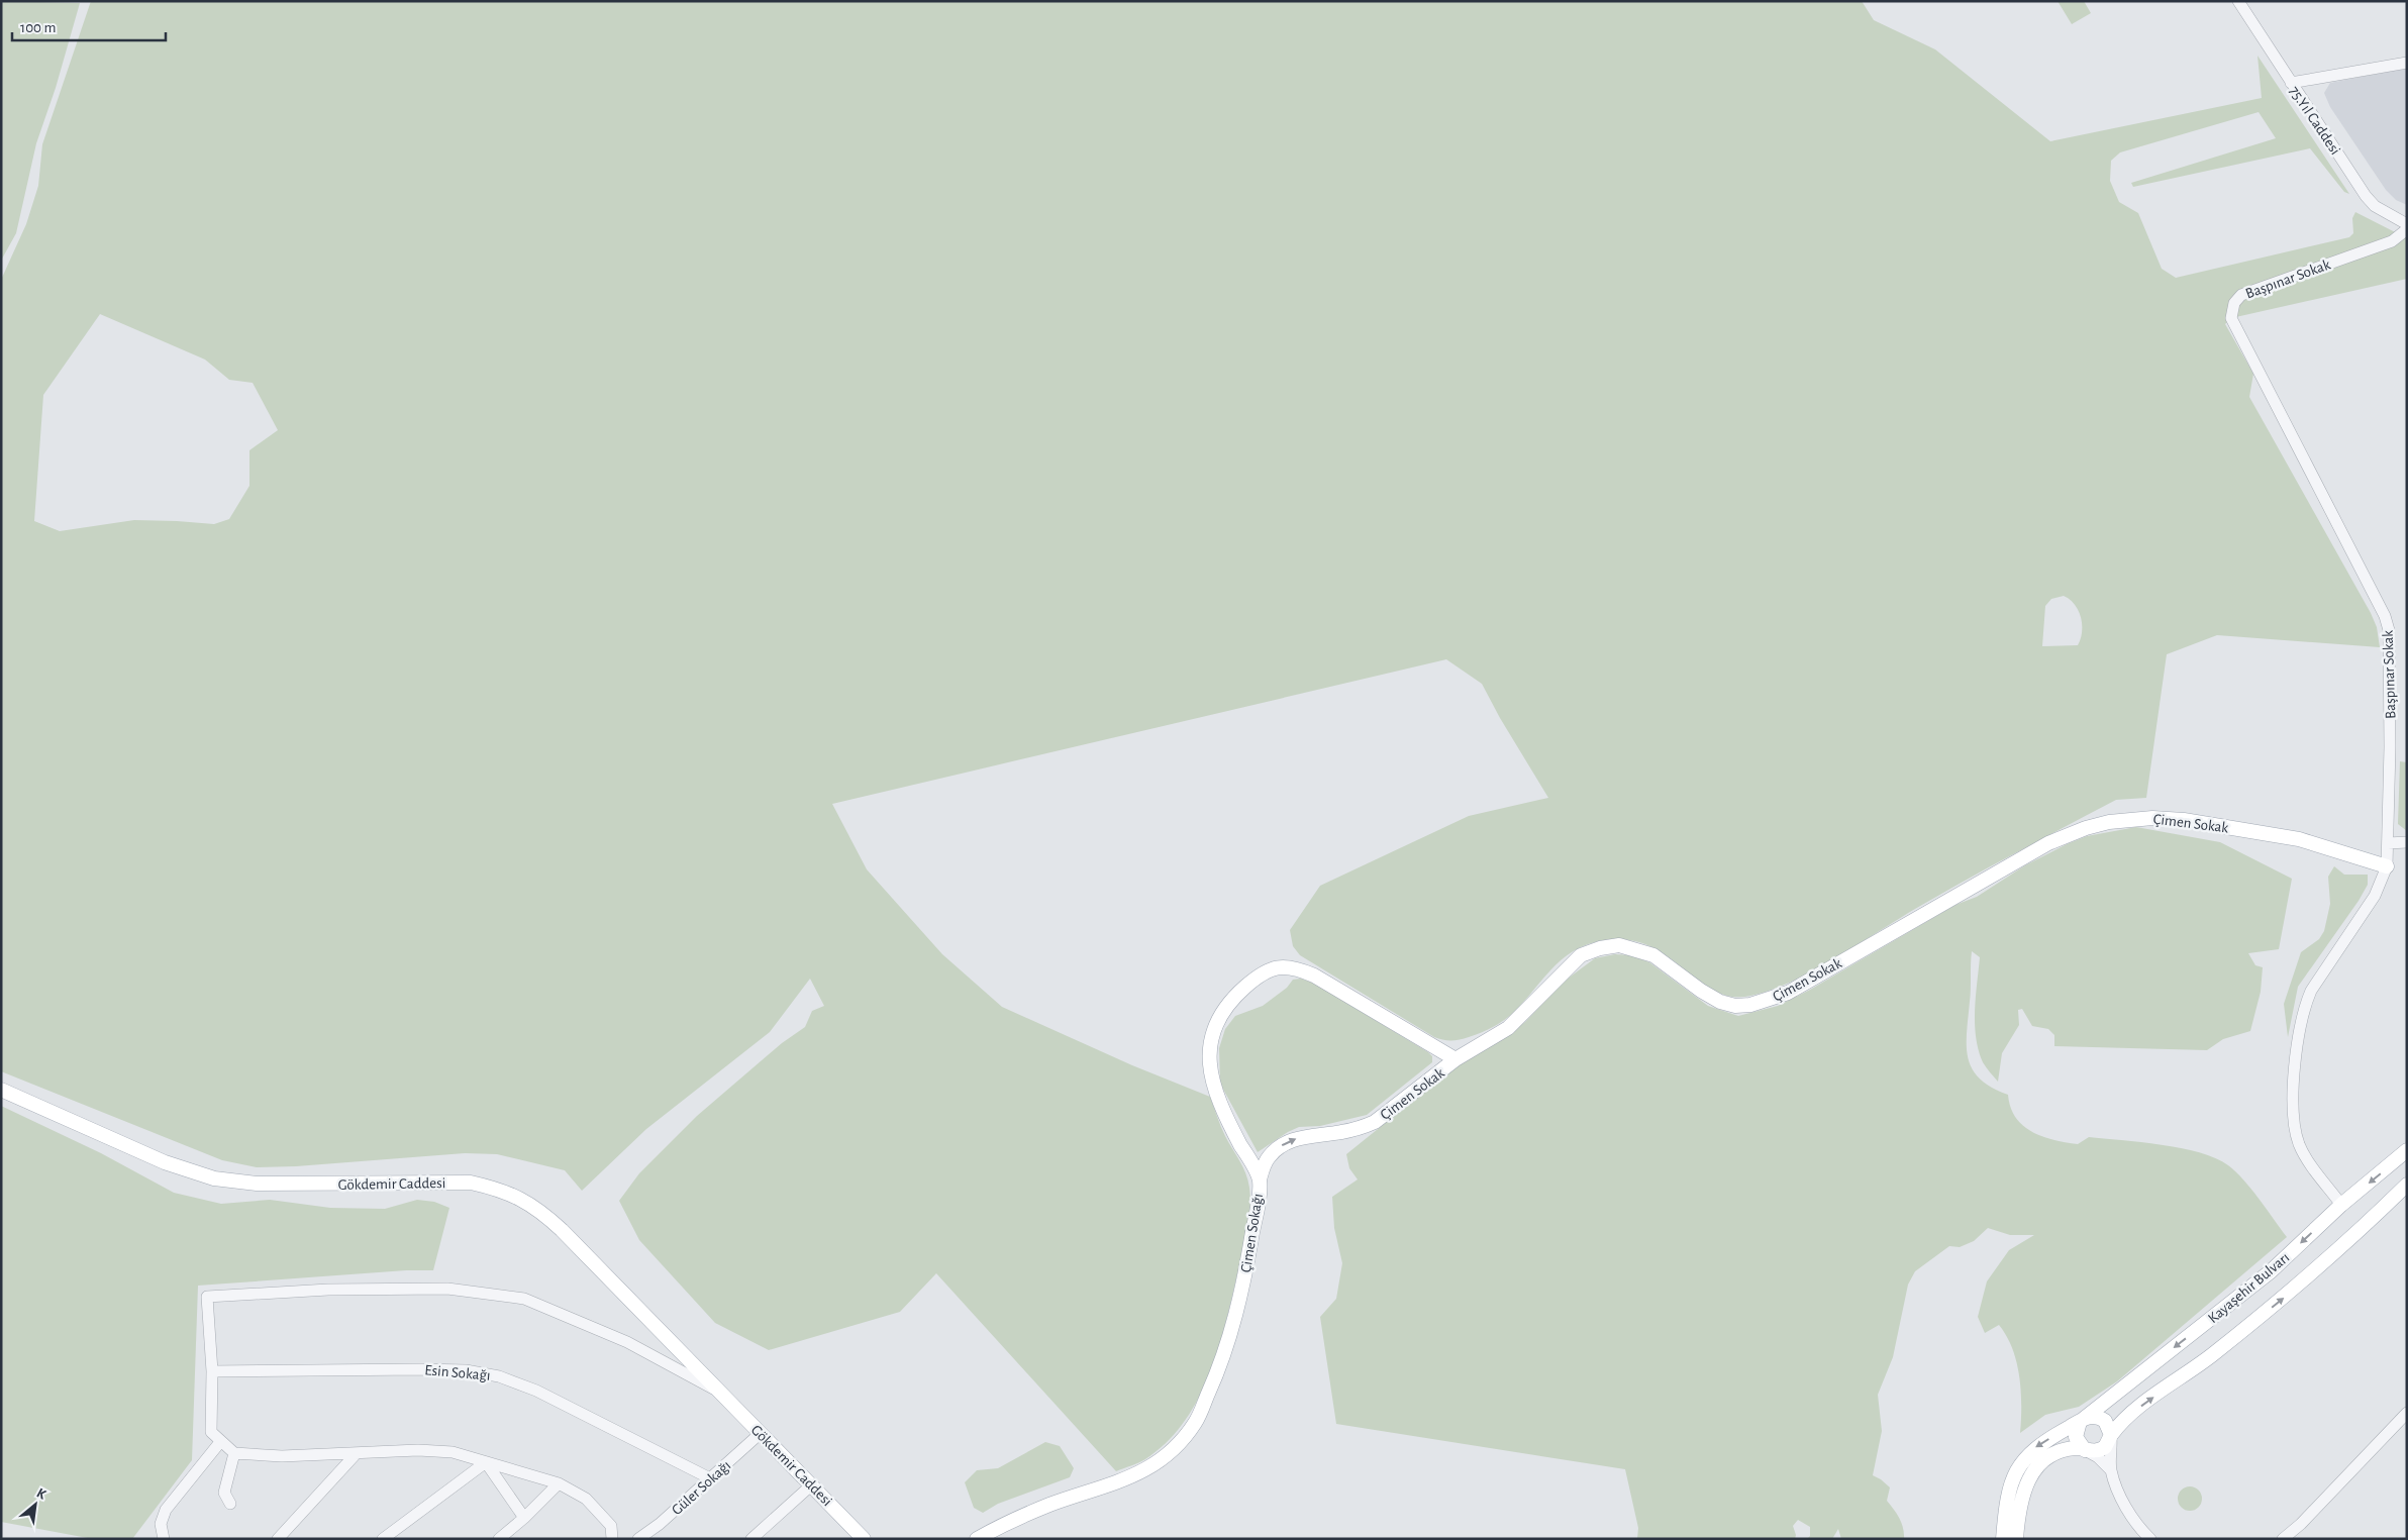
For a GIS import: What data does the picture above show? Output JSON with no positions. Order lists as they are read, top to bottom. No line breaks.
{"streets":{"main road":["Çimen Sokak","Gökdemir Caddesi","Çimen Sokağı","Kayaşehir Bulvarı"],"street":["75.Yıl Caddesi","Başpınar Sokak","Esin Sokağı","Güler Sokağı"]},"crossings":[["Başpınar Sokak","Çimen Sokak"],["Başpınar Sokak","Kayaşehir Bulvarı"],["Çimen Sokak","Çimen Sokağı"],["Gökdemir Caddesi","Esin Sokağı"],["Gökdemir Caddesi","Güler Sokağı"],["Esin Sokağı","Güler Sokağı"]],"scale_bar":"100 m","north":"top right"}
